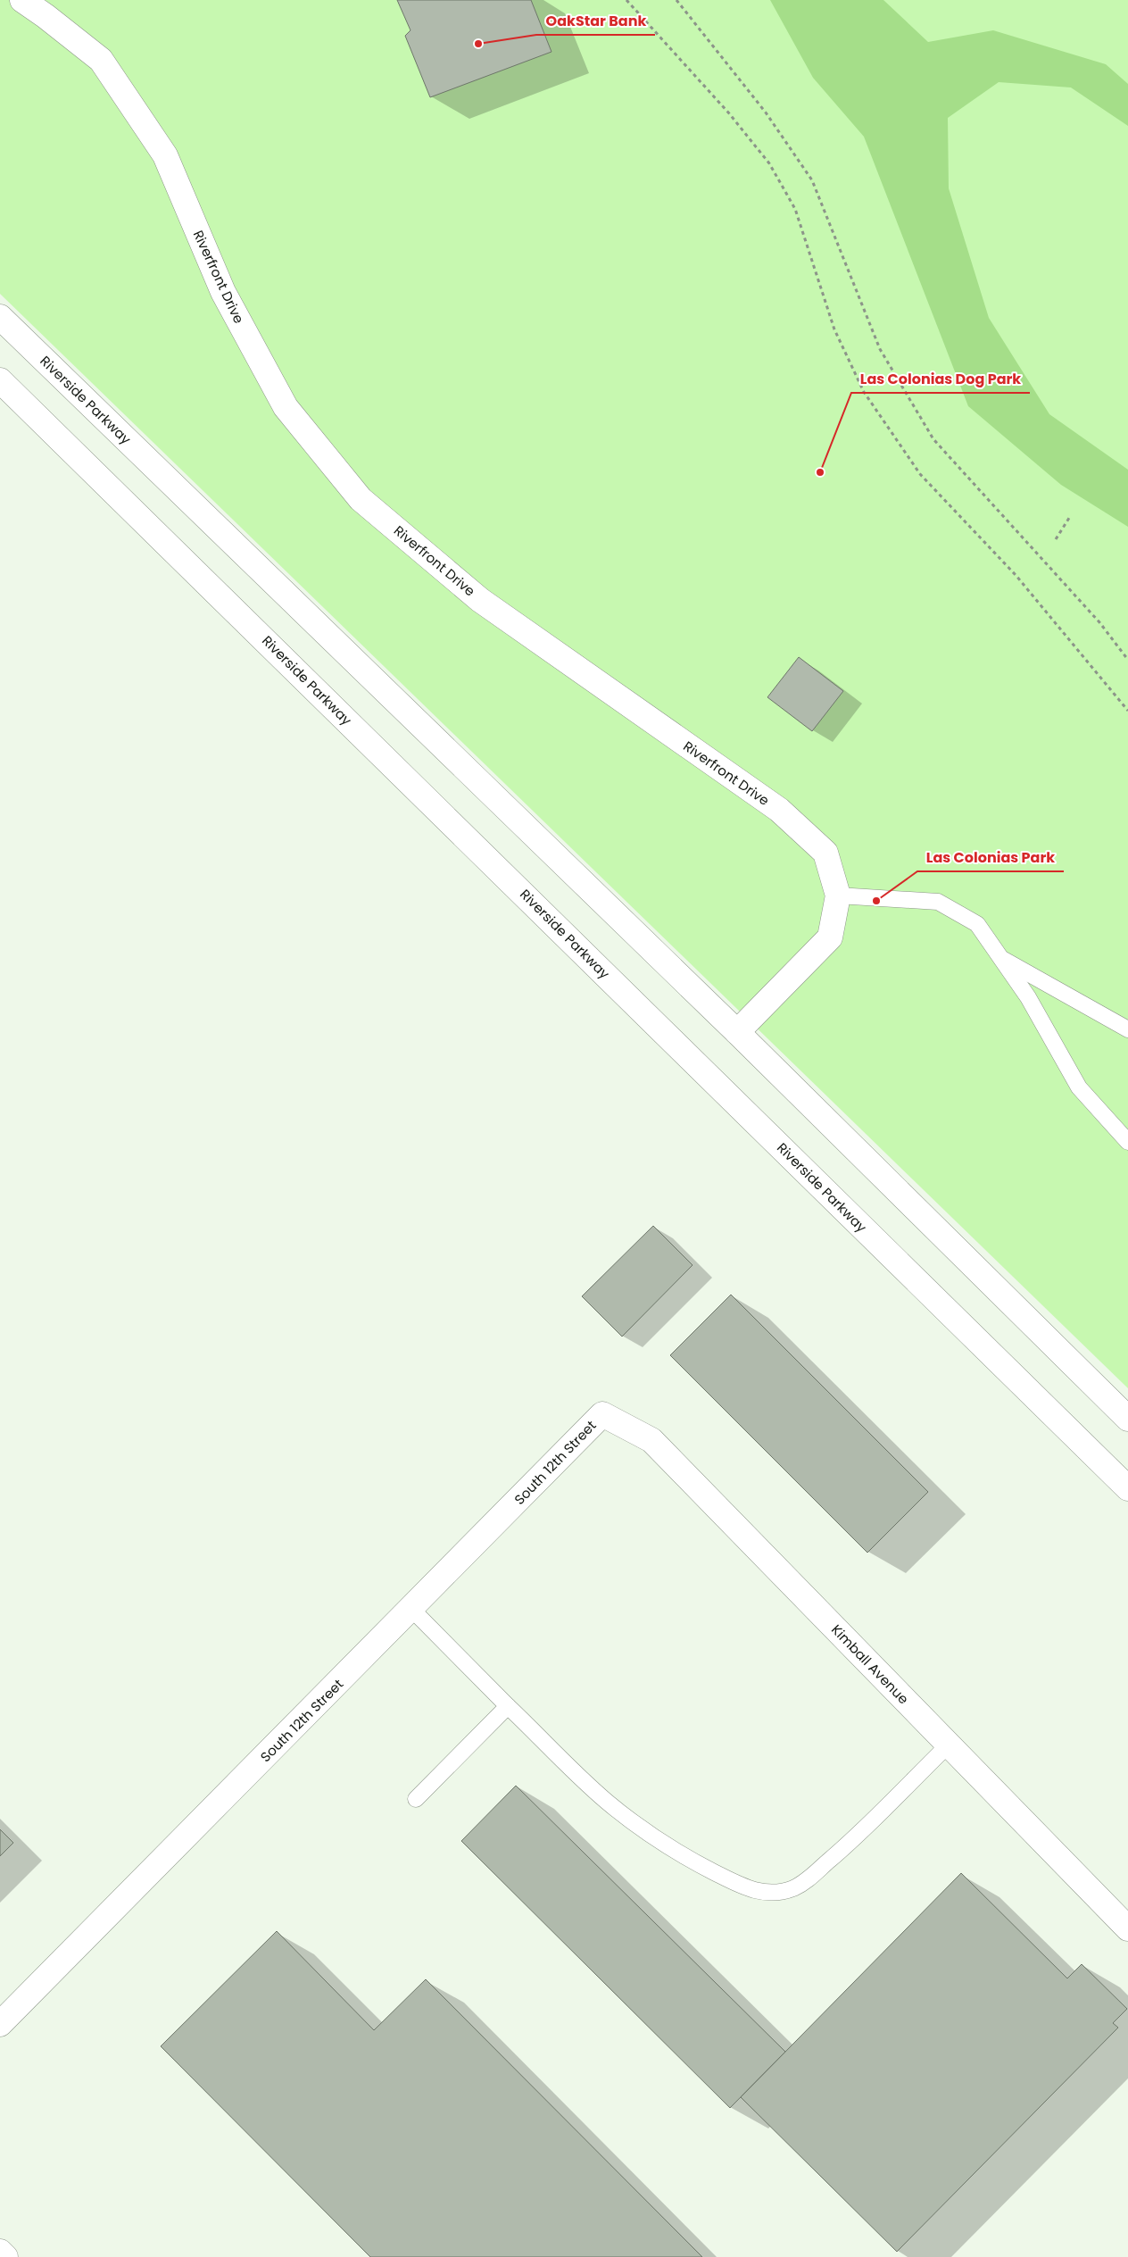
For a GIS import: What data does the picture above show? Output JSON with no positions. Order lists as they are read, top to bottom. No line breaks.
{"streets":{"main road":["Riverfront Drive","Riverside Parkway","South 12th Street","Kimball Avenue"]},"crossings":[["Riverfront Drive","Riverside Parkway"],["South 12th Street","Kimball Avenue"]],"places":["OakStar Bank","Las Colonias Dog Park","Las Colonias Park"]}
